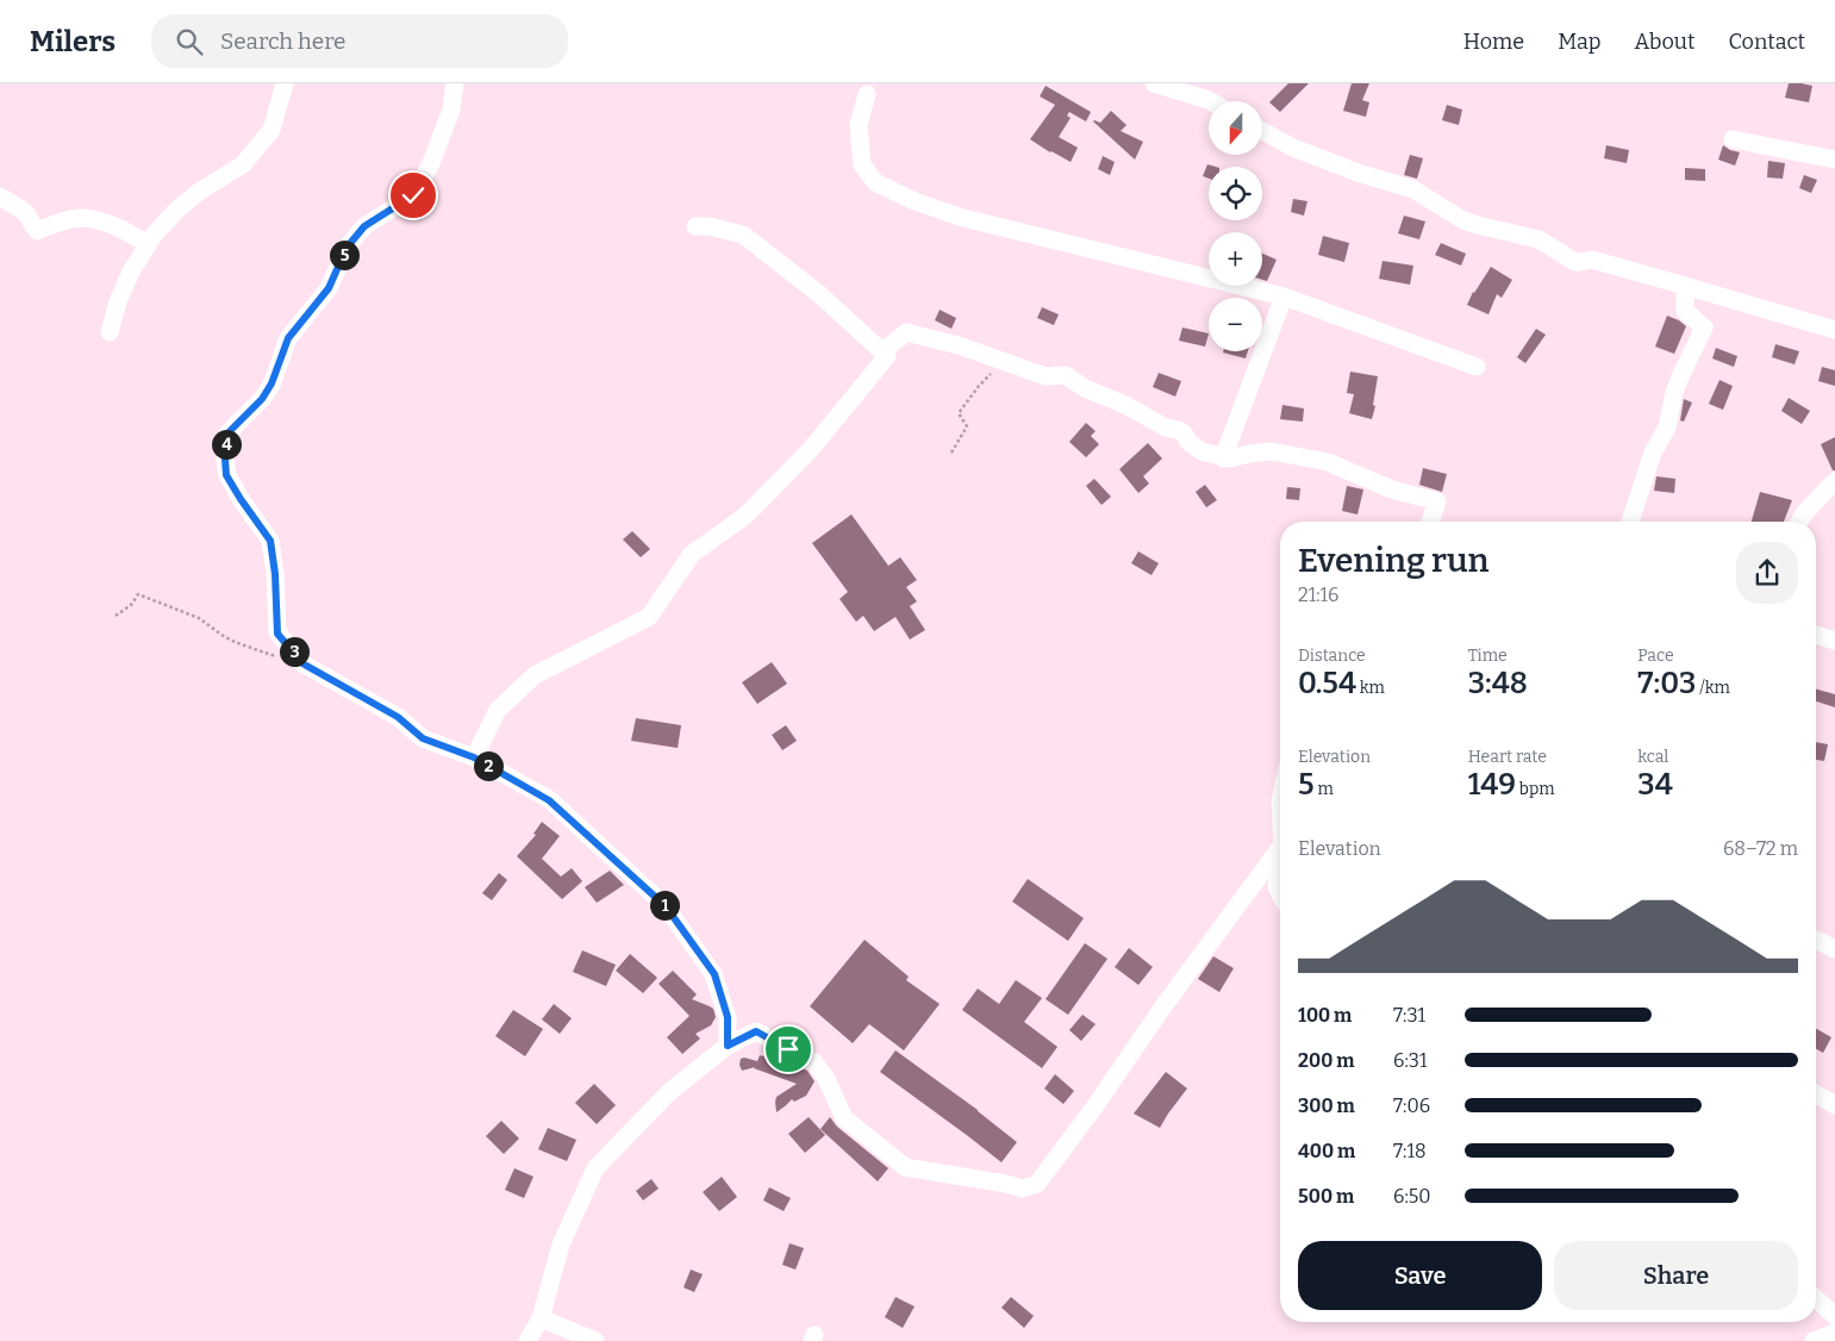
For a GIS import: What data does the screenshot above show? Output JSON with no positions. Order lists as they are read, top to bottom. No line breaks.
{"north":"bottom","page":{"header":"Milers","search":"Search here","nav":["Home","Map","About","Contact"],"map_buttons":["+","−"],"pins":["5","4","3","2","1"],"heading":["Evening run","21:16"],"stats":[["Distance","0.54 km"],["Time","3:48"],["Pace","7:03 /km"],["Elevation","5 m"],["Heart rate","149 bpm"],["kcal","34"]],"chart":["Elevation","68–72 m"],"list":[{"name":"100 m","note":"7:31"},{"name":"200 m","note":"6:31"},{"name":"300 m","note":"7:06"},{"name":"400 m","note":"7:18"},{"name":"500 m","note":"6:50"}],"buttons":["Save","Share"]}}
